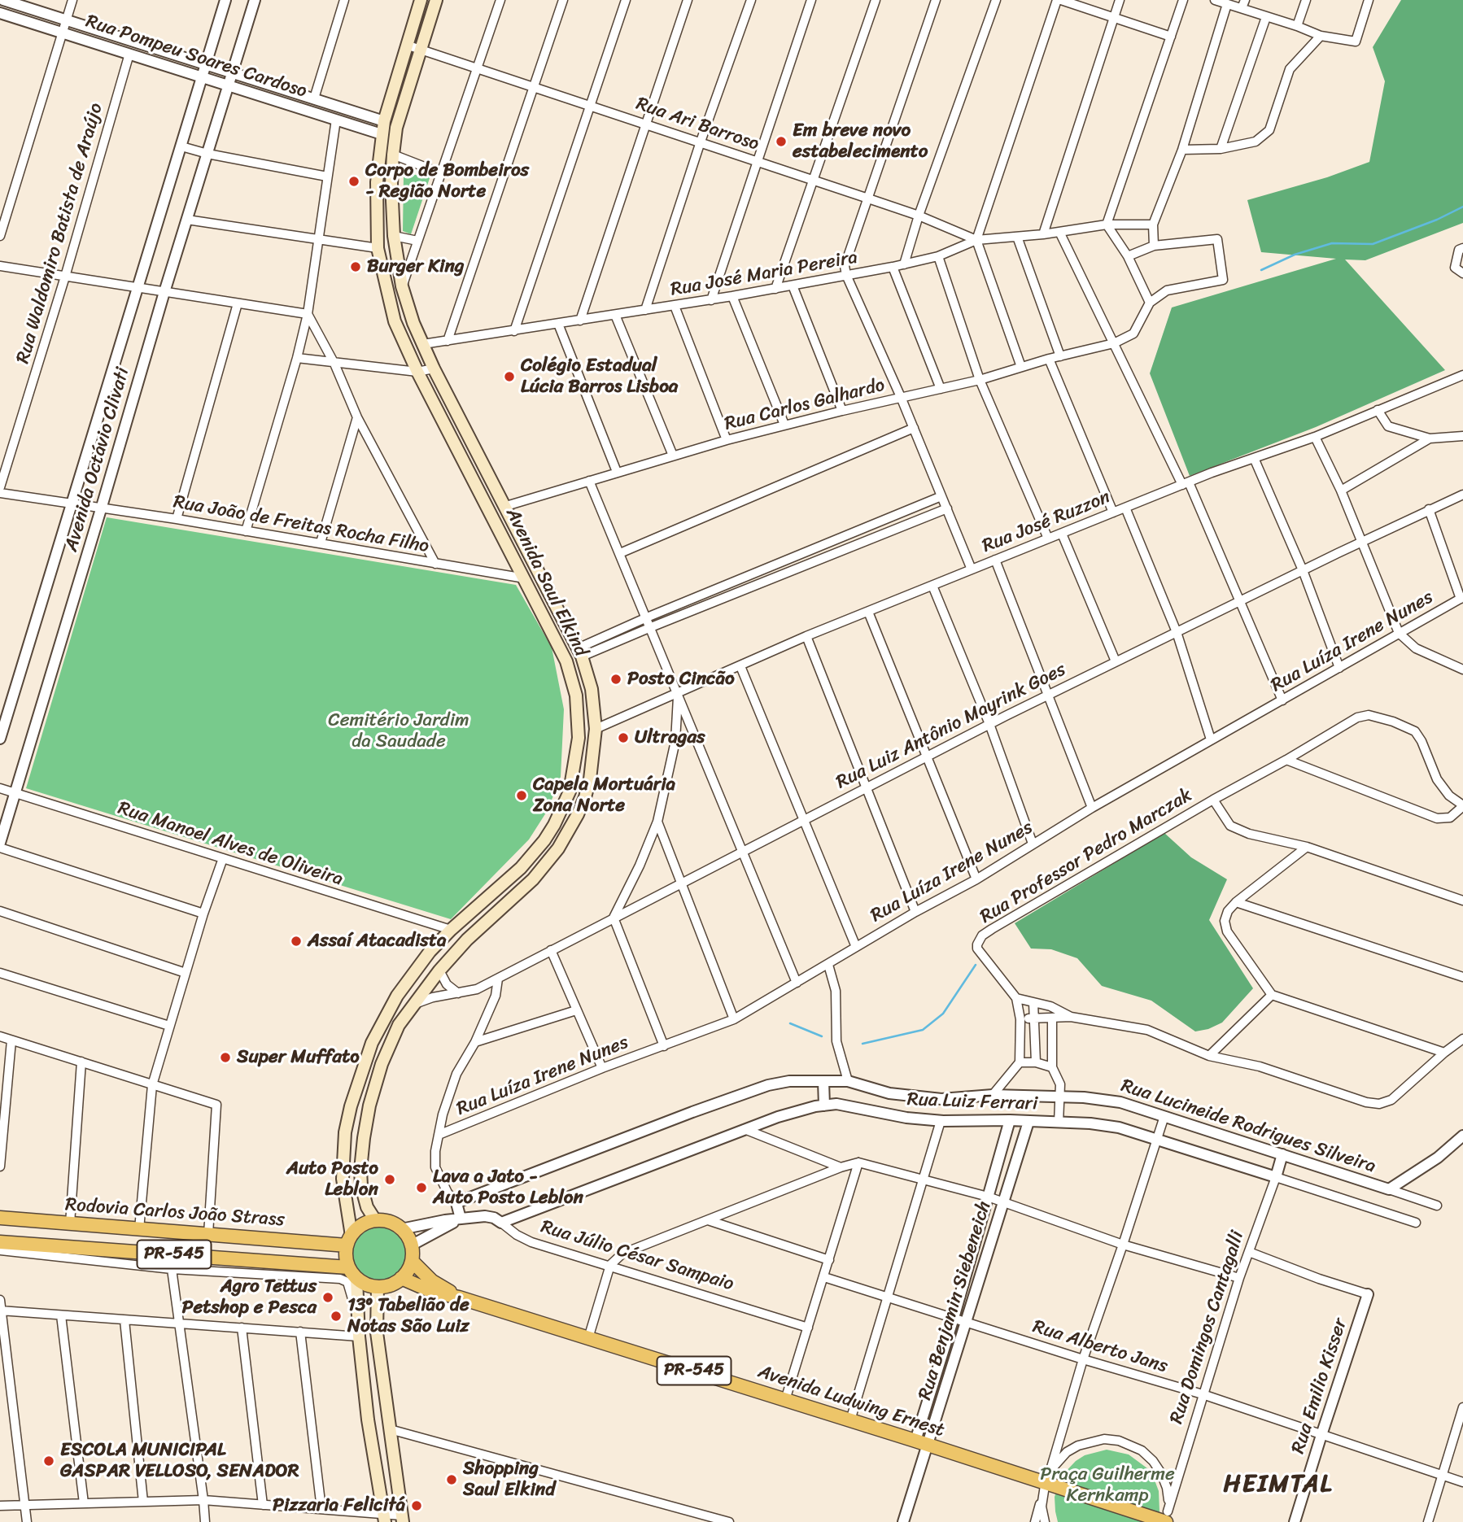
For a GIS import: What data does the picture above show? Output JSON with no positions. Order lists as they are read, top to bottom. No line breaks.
{"streets":{"highway":["Rodovia Carlos João Strass","PR-545","Avenida Ludwing Ernest"],"main road":["Avenida Saul Elkind"],"street":["Rua Pompeu Soares Cardoso","Rua Ari Barroso","Rua Waldomiro Batista de Araújo","Rua José Maria Pereira","Rua Carlos Galhardo","Avenida Octávio Clivati","Rua José Ruzzon","Rua João de Freitas Rocha Filho","Rua Luíza Irene Nunes","Rua Luiz Antônio Mayrink Goes","Rua Manoel Alves de Oliveira","Rua Professor Pedro Marczak","Rua Luiz Ferrari","Rua Lucineide Rodrigues Silveira","Rua Júlio César Sampaio","Rua Benjamin Siebeneich","Rua Domingos Cantagalli","Rua Alberto Jans","Rua Emilio Kisser"]},"crossings":[["Rua Pompeu Soares Cardoso","Rua Waldomiro Batista de Araújo"],["Rua Pompeu Soares Cardoso","Avenida Octávio Clivati"],["Rua Pompeu Soares Cardoso","Avenida Saul Elkind"],["Rua Ari Barroso","Rua José Maria Pereira"],["Rua Ari Barroso","Avenida Saul Elkind"],["Rua José Maria Pereira","Avenida Saul Elkind"],["Rua Carlos Galhardo","Avenida Saul Elkind"],["Avenida Octávio Clivati","Rua João de Freitas Rocha Filho"],["Avenida Octávio Clivati","Rua Manoel Alves de Oliveira"],["Rua José Ruzzon","Avenida Saul Elkind"],["Rua João de Freitas Rocha Filho","Avenida Saul Elkind"],["Avenida Saul Elkind","Rua Luiz Antônio Mayrink Goes"],["Avenida Saul Elkind","Rua Manoel Alves de Oliveira"],["Avenida Saul Elkind","Rodovia Carlos João Strass"],["Avenida Saul Elkind","PR-545"],["Avenida Saul Elkind","Rua Júlio César Sampaio"],["Avenida Saul Elkind","Avenida Ludwing Ernest"],["Rua Luiz Ferrari","Rua Júlio César Sampaio"],["Rua Luiz Ferrari","Rua Benjamin Siebeneich"],["Rua Luiz Ferrari","Rua Domingos Cantagalli"],["Rua Lucineide Rodrigues Silveira","Rua Domingos Cantagalli"],["Rodovia Carlos João Strass","PR-545"],["Rodovia Carlos João Strass","Rua Júlio César Sampaio"],["Rodovia Carlos João Strass","Avenida Ludwing Ernest"],["PR-545","Rua Júlio César Sampaio"],["PR-545","Avenida Ludwing Ernest"],["Rua Júlio César Sampaio","Avenida Ludwing Ernest"],["Rua Benjamin Siebeneich","Rua Alberto Jans"],["Rua Benjamin Siebeneich","Avenida Ludwing Ernest"],["Rua Domingos Cantagalli","Rua Alberto Jans"],["Rua Domingos Cantagalli","Avenida Ludwing Ernest"],["Rua Alberto Jans","Rua Emilio Kisser"]],"districts":["HEIMTAL"],"parks":["Cemitério Jardim da Saudade","Praça Guilherme Kernkamp"],"places":["Em breve novo estabelecimento","Corpo de Bombeiros - Região Norte","Burger King","Colégio Estadual Lúcia Barros Lisboa","Posto Cincão","Ultragas","Capela Mortuária Zona Norte","Assaí Atacadista","Super Muffato","Auto Posto Leblon","Lava a Jato - Auto Posto Leblon","Agro Tettus Petshop e Pesca","13º Tabelião de Notas São Luiz","ESCOLA MUNICIPAL GASPAR VELLOSO, SENADOR","Shopping Saul Elkind","Pizzaria Felicitá"]}
